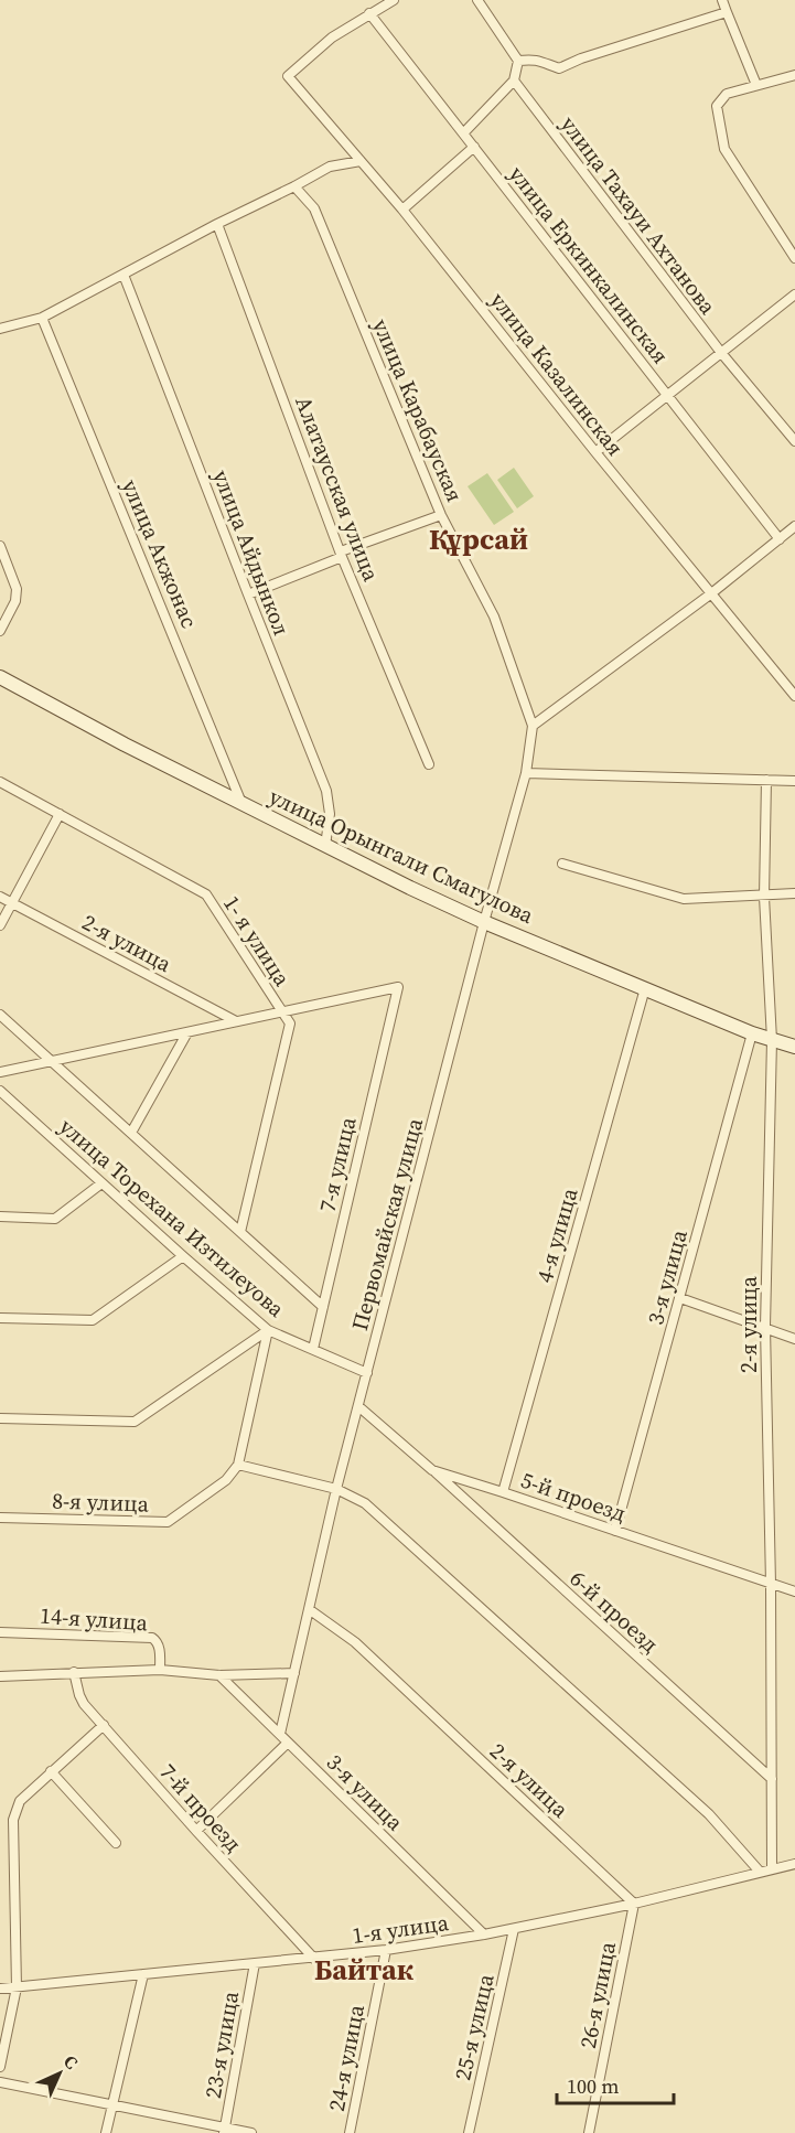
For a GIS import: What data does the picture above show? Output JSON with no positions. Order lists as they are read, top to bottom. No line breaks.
{"streets":{"main road":["улица Орынгали Смагулова"],"street":["улица Тахауи Ахтанова","улица Еркинкалинская","улица Казалинская","улица Карабауская","Алатаусская улица","улица Айдынкол","улица Акжонас","1- я улица","2-я улица","7-я улица","улица Торехана Изтилеуова","Первомайская улица","4-я улица","3-я улица","5-й проезд","8-я улица","6-й проезд","14-я улица","7-й проезд","1-я улица","26-я улица","25-я улица","23-я улица","24-я улица"]},"crossings":[["улица Еркинкалинская","улица Казалинская"],["улица Карабауская","Первомайская улица"],["улица Айдынкол","улица Орынгали Смагулова"],["улица Акжонас","улица Орынгали Смагулова"],["улица Орынгали Смагулова","2-я улица"],["улица Орынгали Смагулова","Первомайская улица"],["улица Орынгали Смагулова","4-я улица"],["улица Орынгали Смагулова","3-я улица"],["1- я улица","7-я улица"],["1- я улица","улица Торехана Изтилеуова"],["2-я улица","Первомайская улица"],["2-я улица","5-й проезд"],["2-я улица","6-й проезд"],["2-я улица","1-я улица"],["2-я улица","26-я улица"],["7-я улица","улица Торехана Изтилеуова"],["улица Торехана Изтилеуова","Первомайская улица"],["Первомайская улица","3-я улица"],["Первомайская улица","5-й проезд"],["4-я улица","5-й проезд"],["3-я улица","5-й проезд"],["3-я улица","1-я улица"],["5-й проезд","6-й проезд"],["7-й проезд","1-я улица"],["1-я улица","26-я улица"],["1-я улица","25-я улица"],["1-я улица","23-я улица"],["1-я улица","24-я улица"]],"districts":["Құрсай","Байтак"],"scale_bar":"100 m","north":"top right"}
